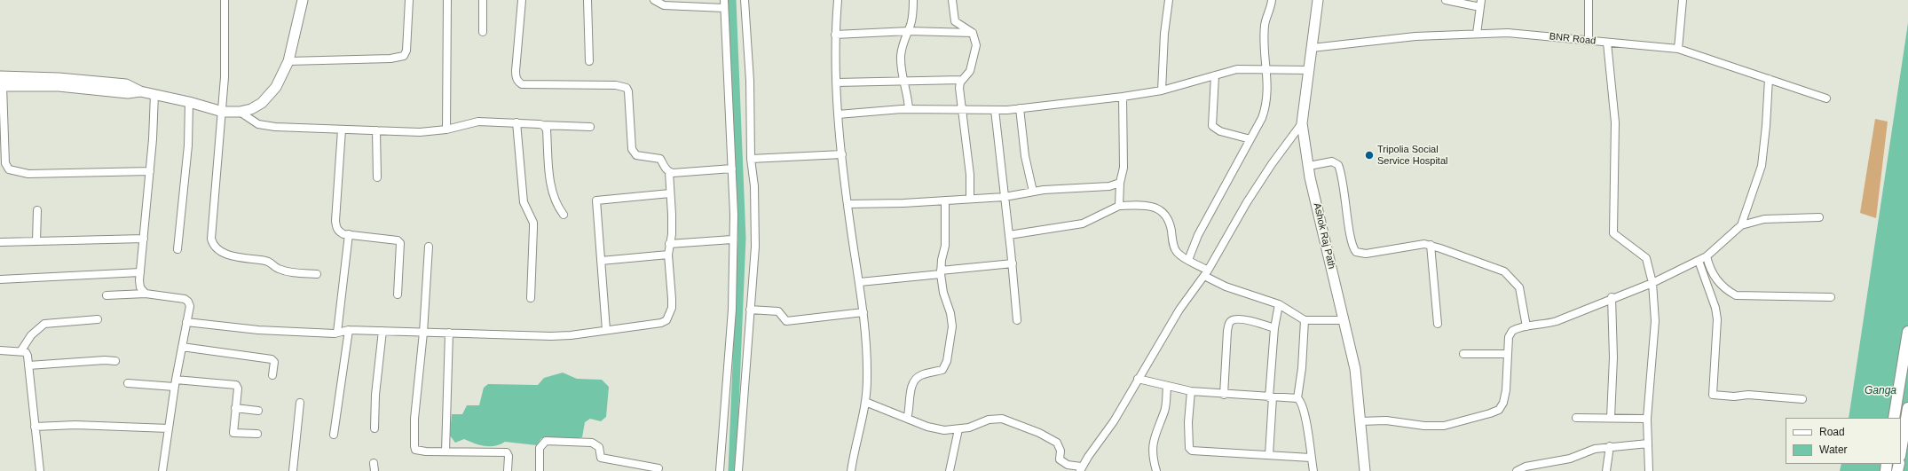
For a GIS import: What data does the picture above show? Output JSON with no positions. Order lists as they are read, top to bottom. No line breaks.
{"streets":{"main road":["Ashok Raj Path"],"street":["BNR Road"]},"crossings":[["BNR Road","Ashok Raj Path"]],"water":["Ganga"],"places":["Tripolia Social Service Hospital"],"legend":["Road","Water"]}
